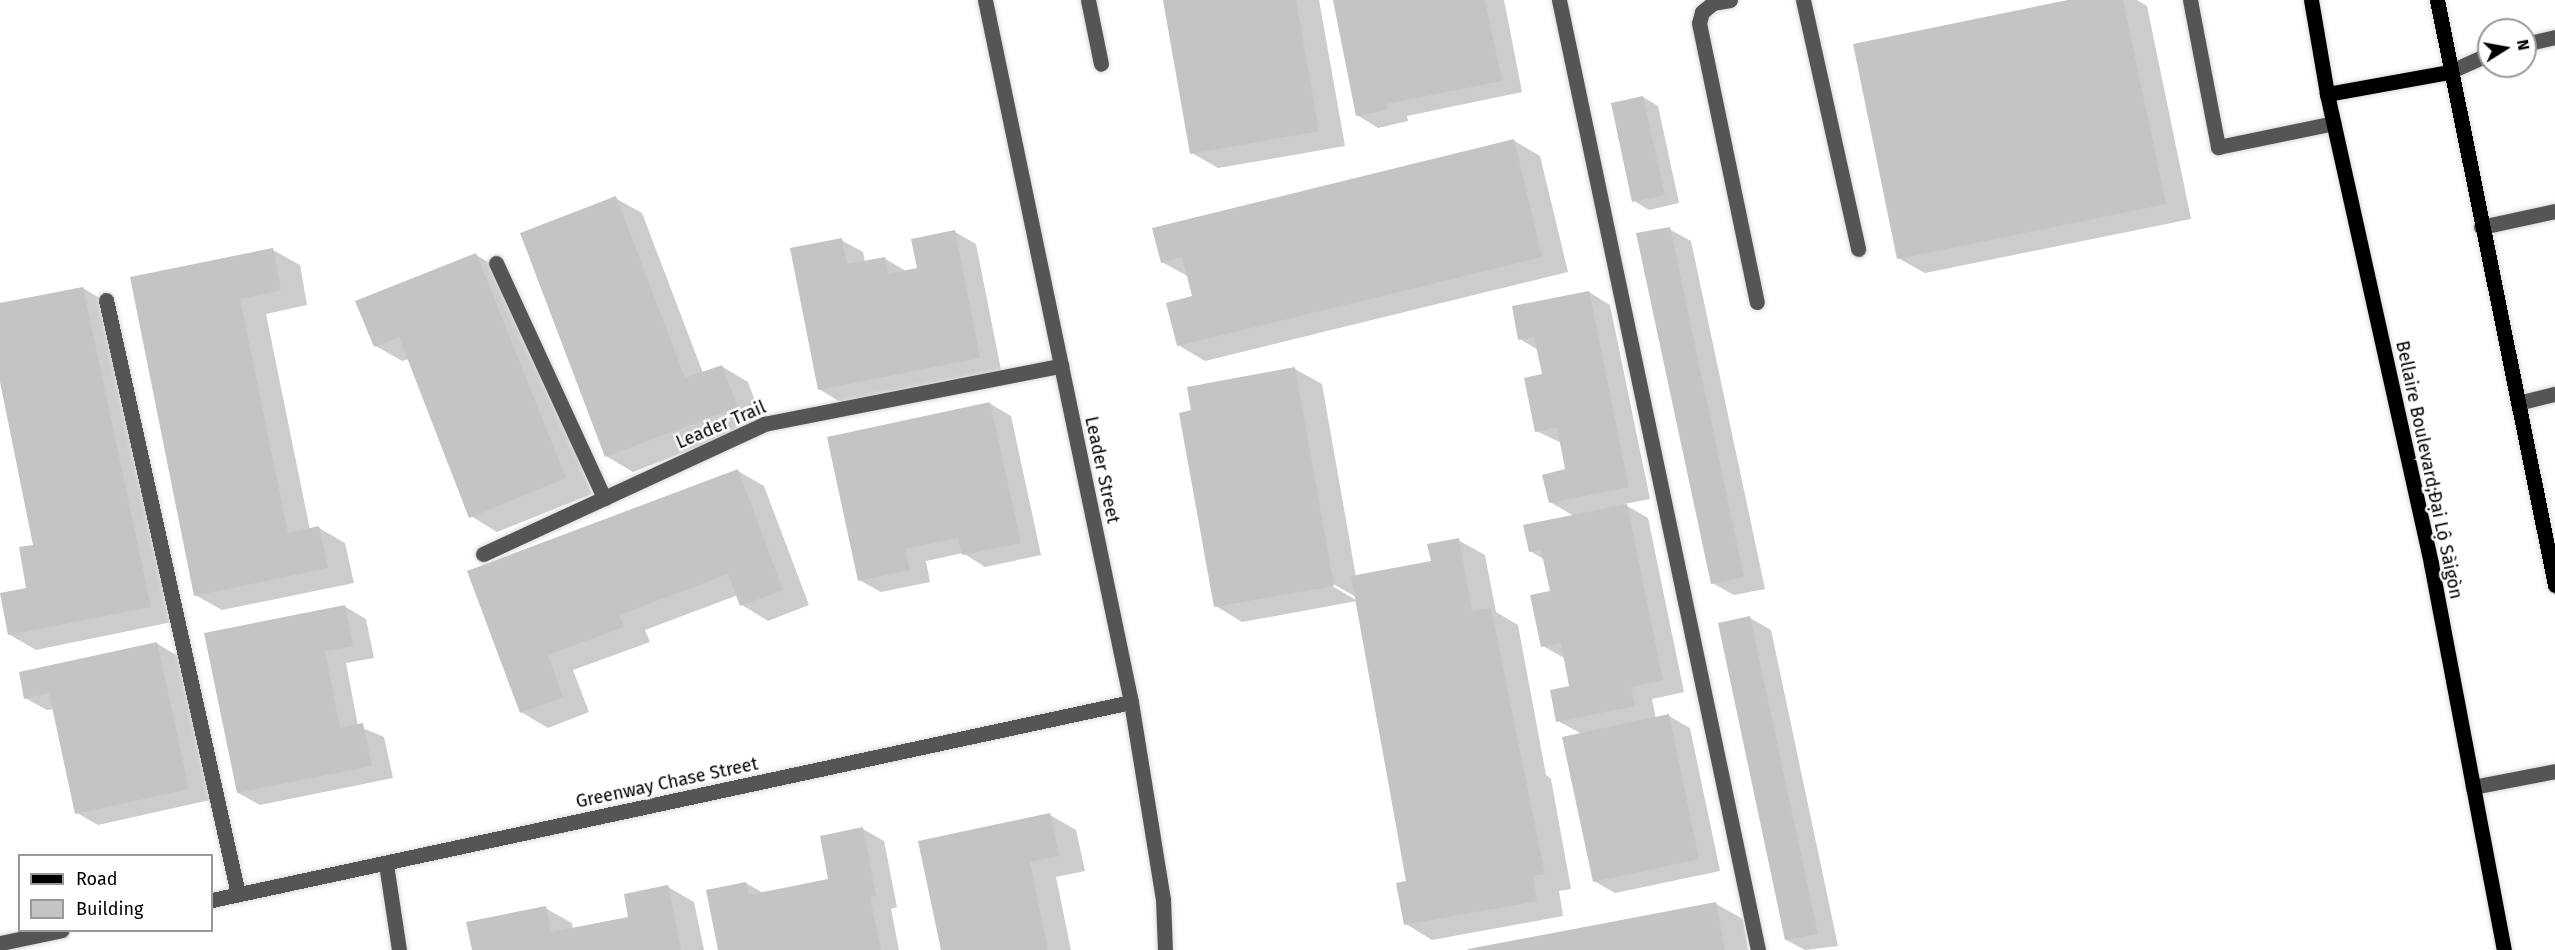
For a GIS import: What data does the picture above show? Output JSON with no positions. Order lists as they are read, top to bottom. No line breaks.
{"streets":{"main road":["Bellaire Boulevard;Đại Lộ Sàigòn"],"street":["Leader Trail","Leader Street","Greenway Chase Street"]},"crossings":[["Leader Trail","Leader Street"],["Leader Street","Greenway Chase Street"]],"legend":["Road","Building"],"north":"right"}
